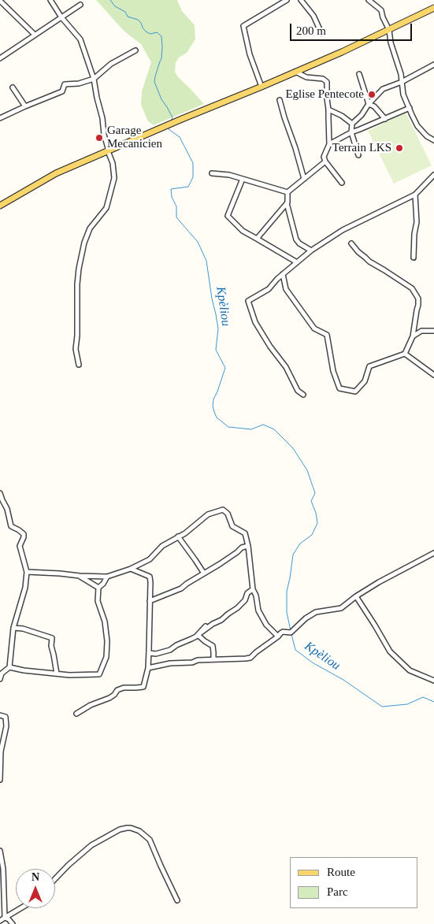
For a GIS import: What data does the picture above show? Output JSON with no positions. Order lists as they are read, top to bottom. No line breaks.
{"water":["Kpèliou"],"places":["Eglise Pentecote","Garage Mecanicien","Terrain LKS"],"legend":["Route","Parc"],"scale_bar":"200 m","north":"top"}
